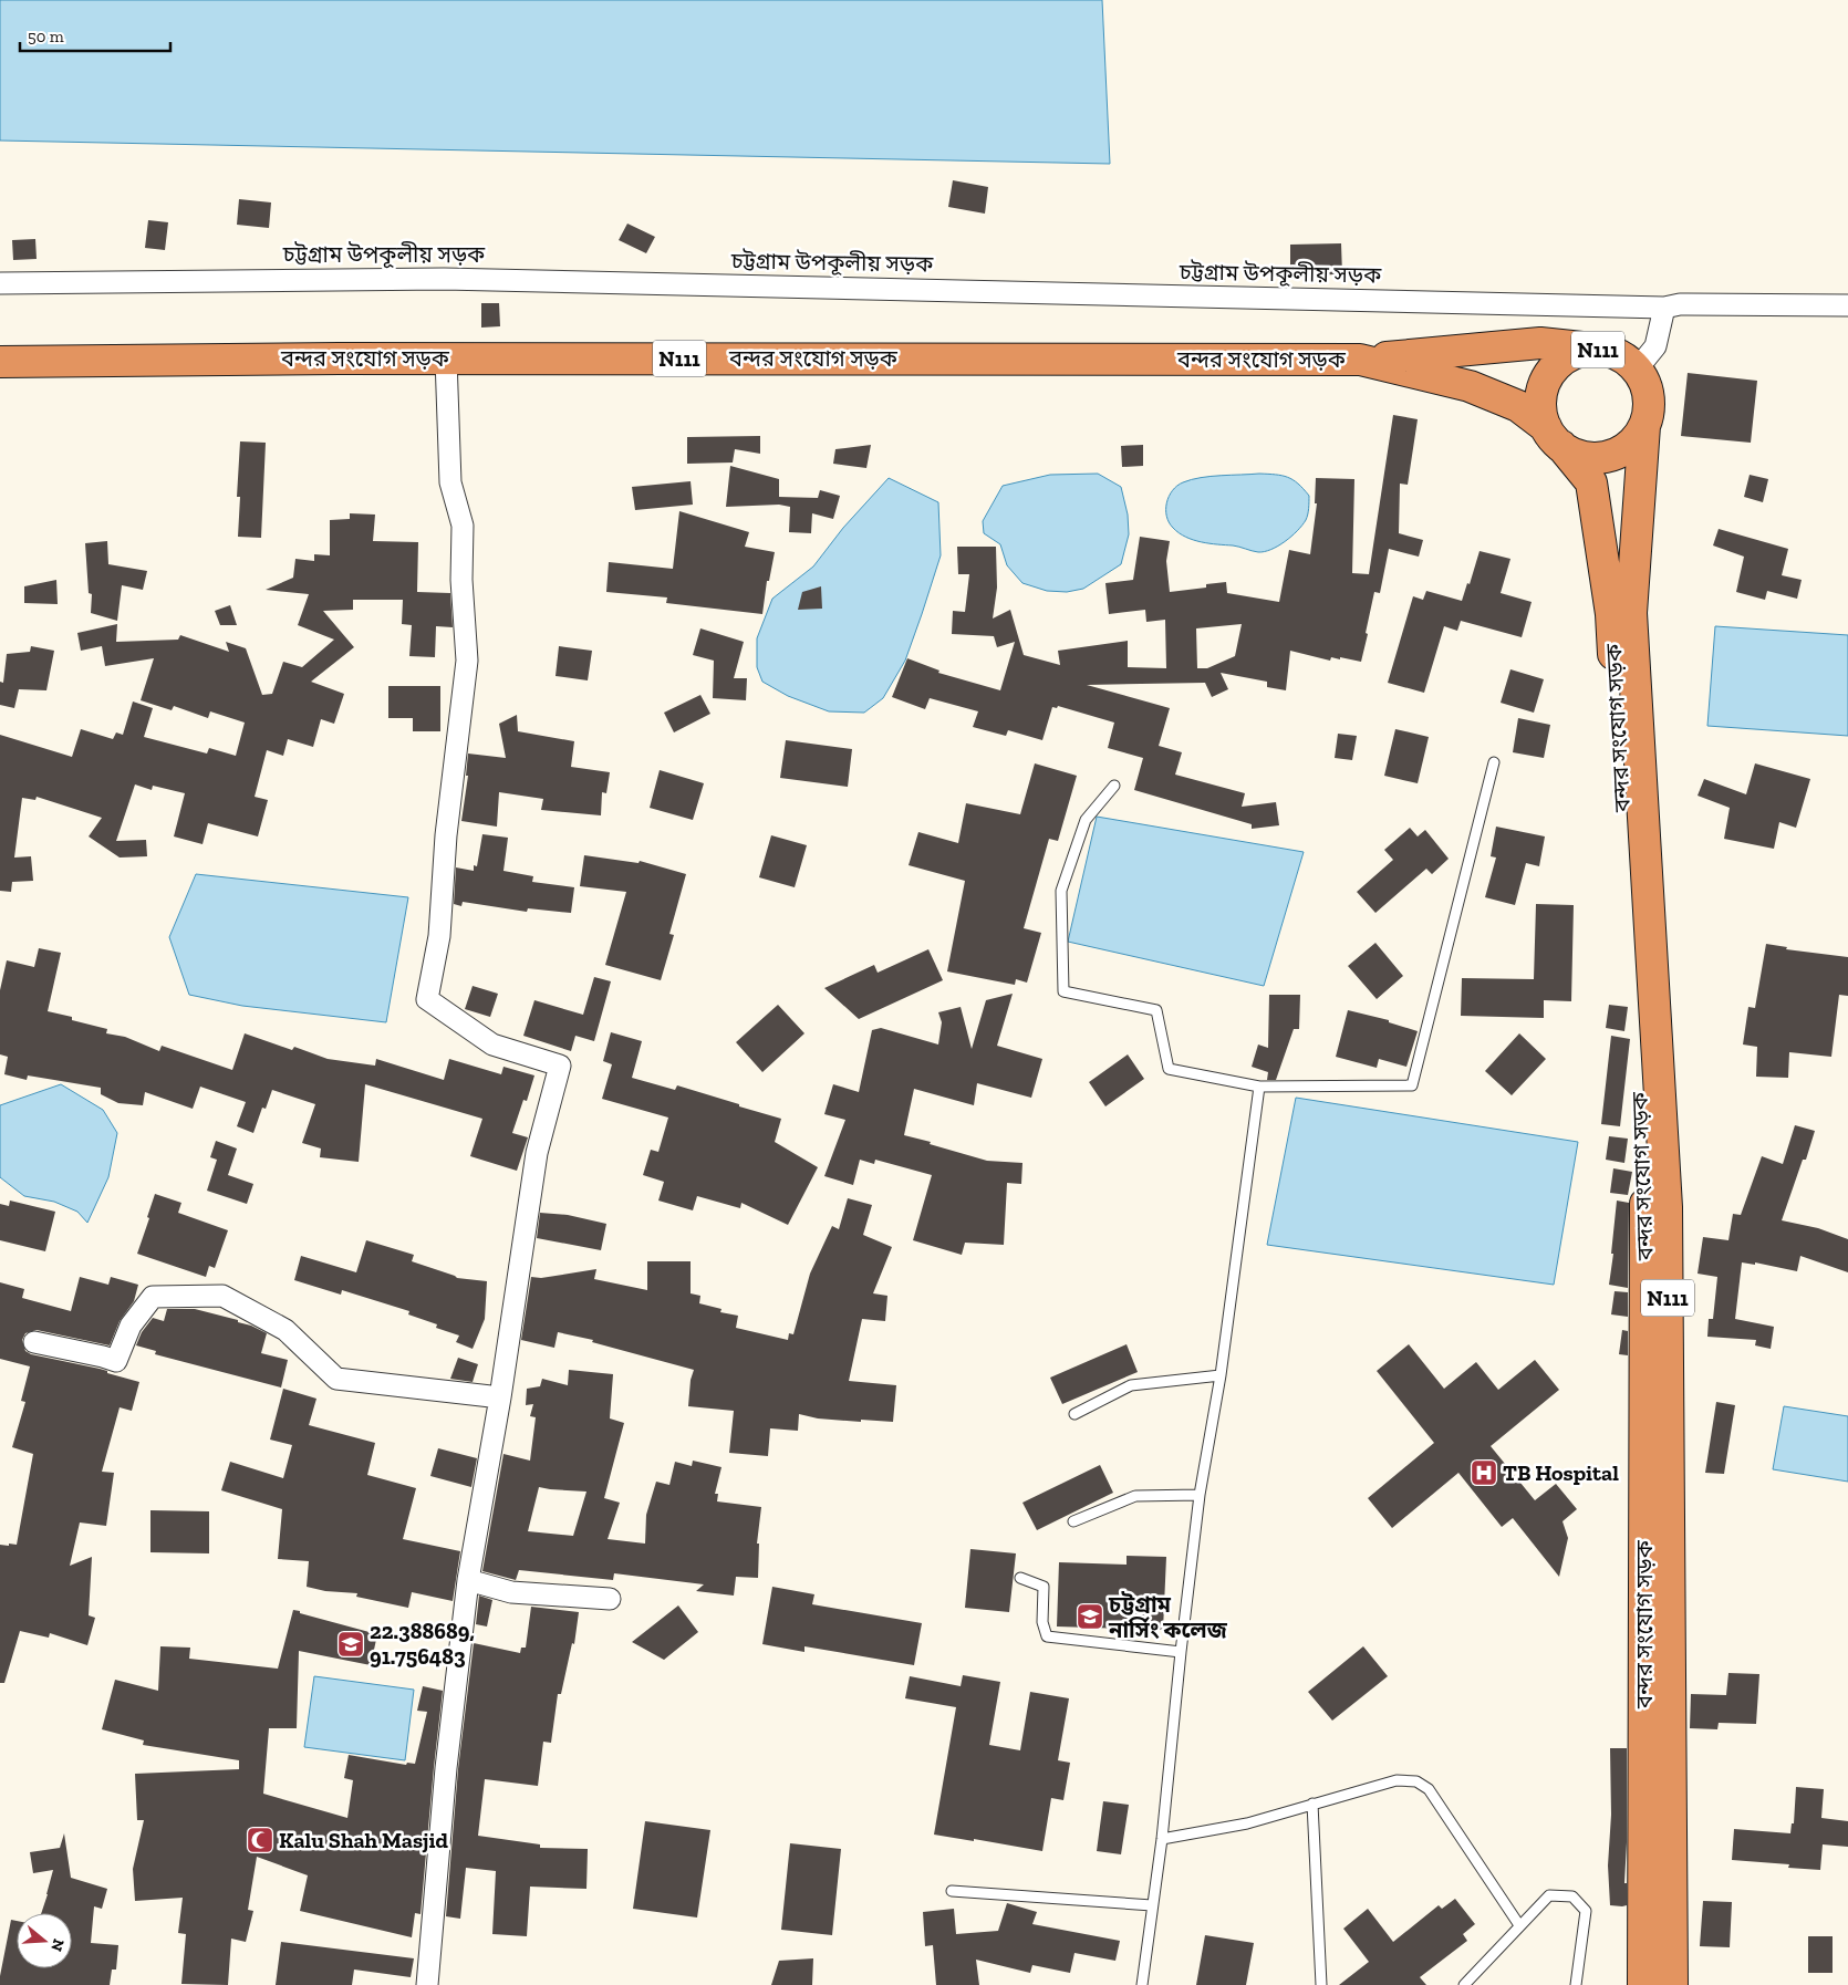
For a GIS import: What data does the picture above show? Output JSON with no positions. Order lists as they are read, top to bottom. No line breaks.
{"streets":{"highway":["N111","বন্দর সংযোগ সড়ক"],"street":["চট্টগ্রাম উপকূলীয় সড়ক"]},"crossings":[["N111","বন্দর সংযোগ সড়ক"]],"places":{"hospital":["TB Hospital"],"school or university":["চট্টগ্রাম নার্সিং কলেজ","22.388689, 91.756483"],"mosque":["Kalu Shah Masjid"]},"scale_bar":"50 m","north":"right"}
